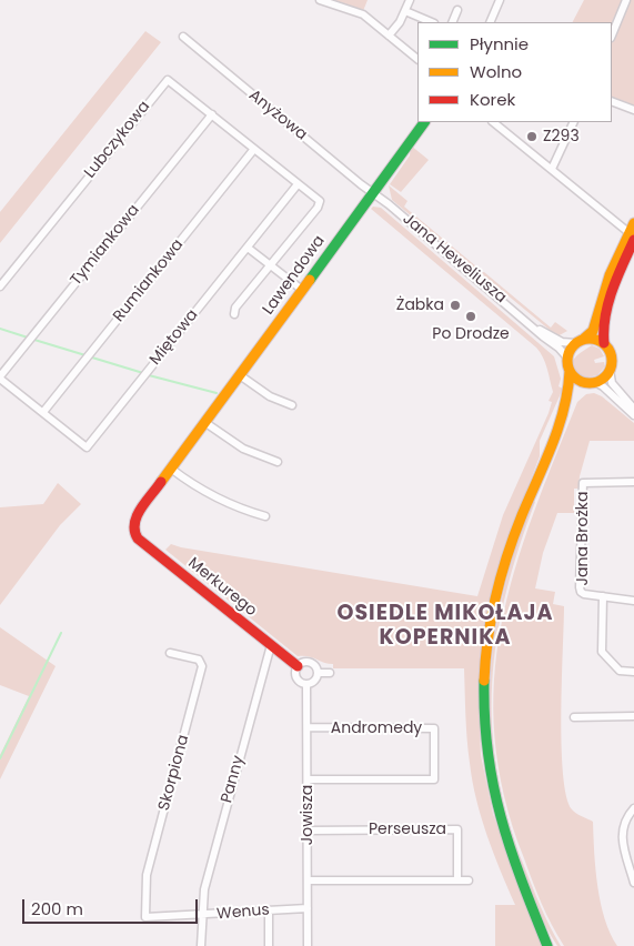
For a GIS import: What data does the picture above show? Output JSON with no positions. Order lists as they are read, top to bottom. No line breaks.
{"streets":{"main road":["Lawendowa","Merkurego"],"street":["Anyżowa","Lubczykowa","Tymiankowa","Jana Heweliusza","Rumiankowa","Miętowa","Jana Brożka","Andromedy","Skorpiona","Panny","Jowisza","Perseusza","Wenus"]},"crossings":[["Anyżowa","Jana Heweliusza"],["Anyżowa","Lawendowa"],["Lubczykowa","Tymiankowa"],["Lubczykowa","Rumiankowa"],["Lubczykowa","Miętowa"],["Jana Heweliusza","Lawendowa"],["Lawendowa","Merkurego"],["Rumiankowa","Miętowa"],["Merkurego","Panny"],["Merkurego","Jowisza"],["Andromedy","Jowisza"],["Skorpiona","Wenus"],["Panny","Wenus"],["Jowisza","Perseusza"],["Jowisza","Wenus"]],"districts":["OSIEDLE MIKOŁAJA KOPERNIKA"],"places":["Z293","Żabka","Po Drodze"],"legend":["Płynnie","Wolno","Korek"],"scale_bar":"200 m"}
